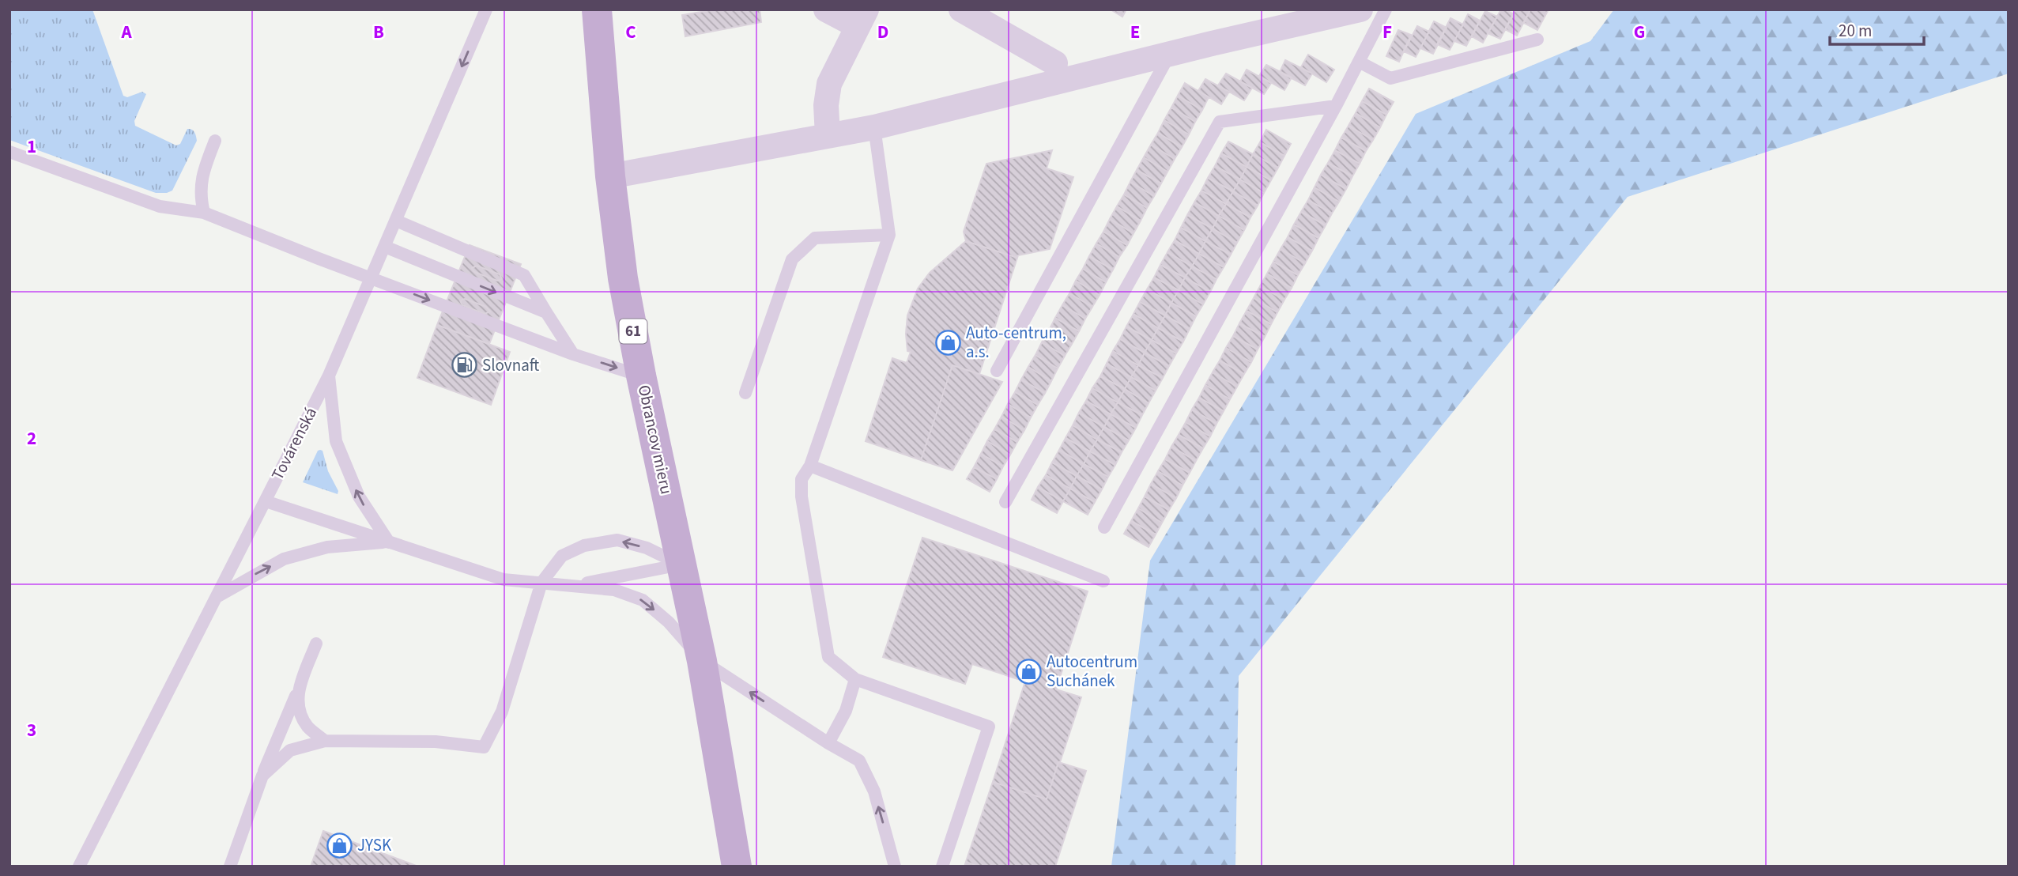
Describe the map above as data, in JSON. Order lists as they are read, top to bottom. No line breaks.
{"streets":{"main road":["61","Obrancov mieru"],"lane":["Továrenská"]},"places":{"shop":["Auto-centrum, a.s.","Autocentrum Suchánek","JYSK"],"fuel station":["Slovnaft"]},"scale_bar":"20 m","grid":{"columns":["A","B","C","D","E","F","G"],"rows":["1","2","3"]}}
